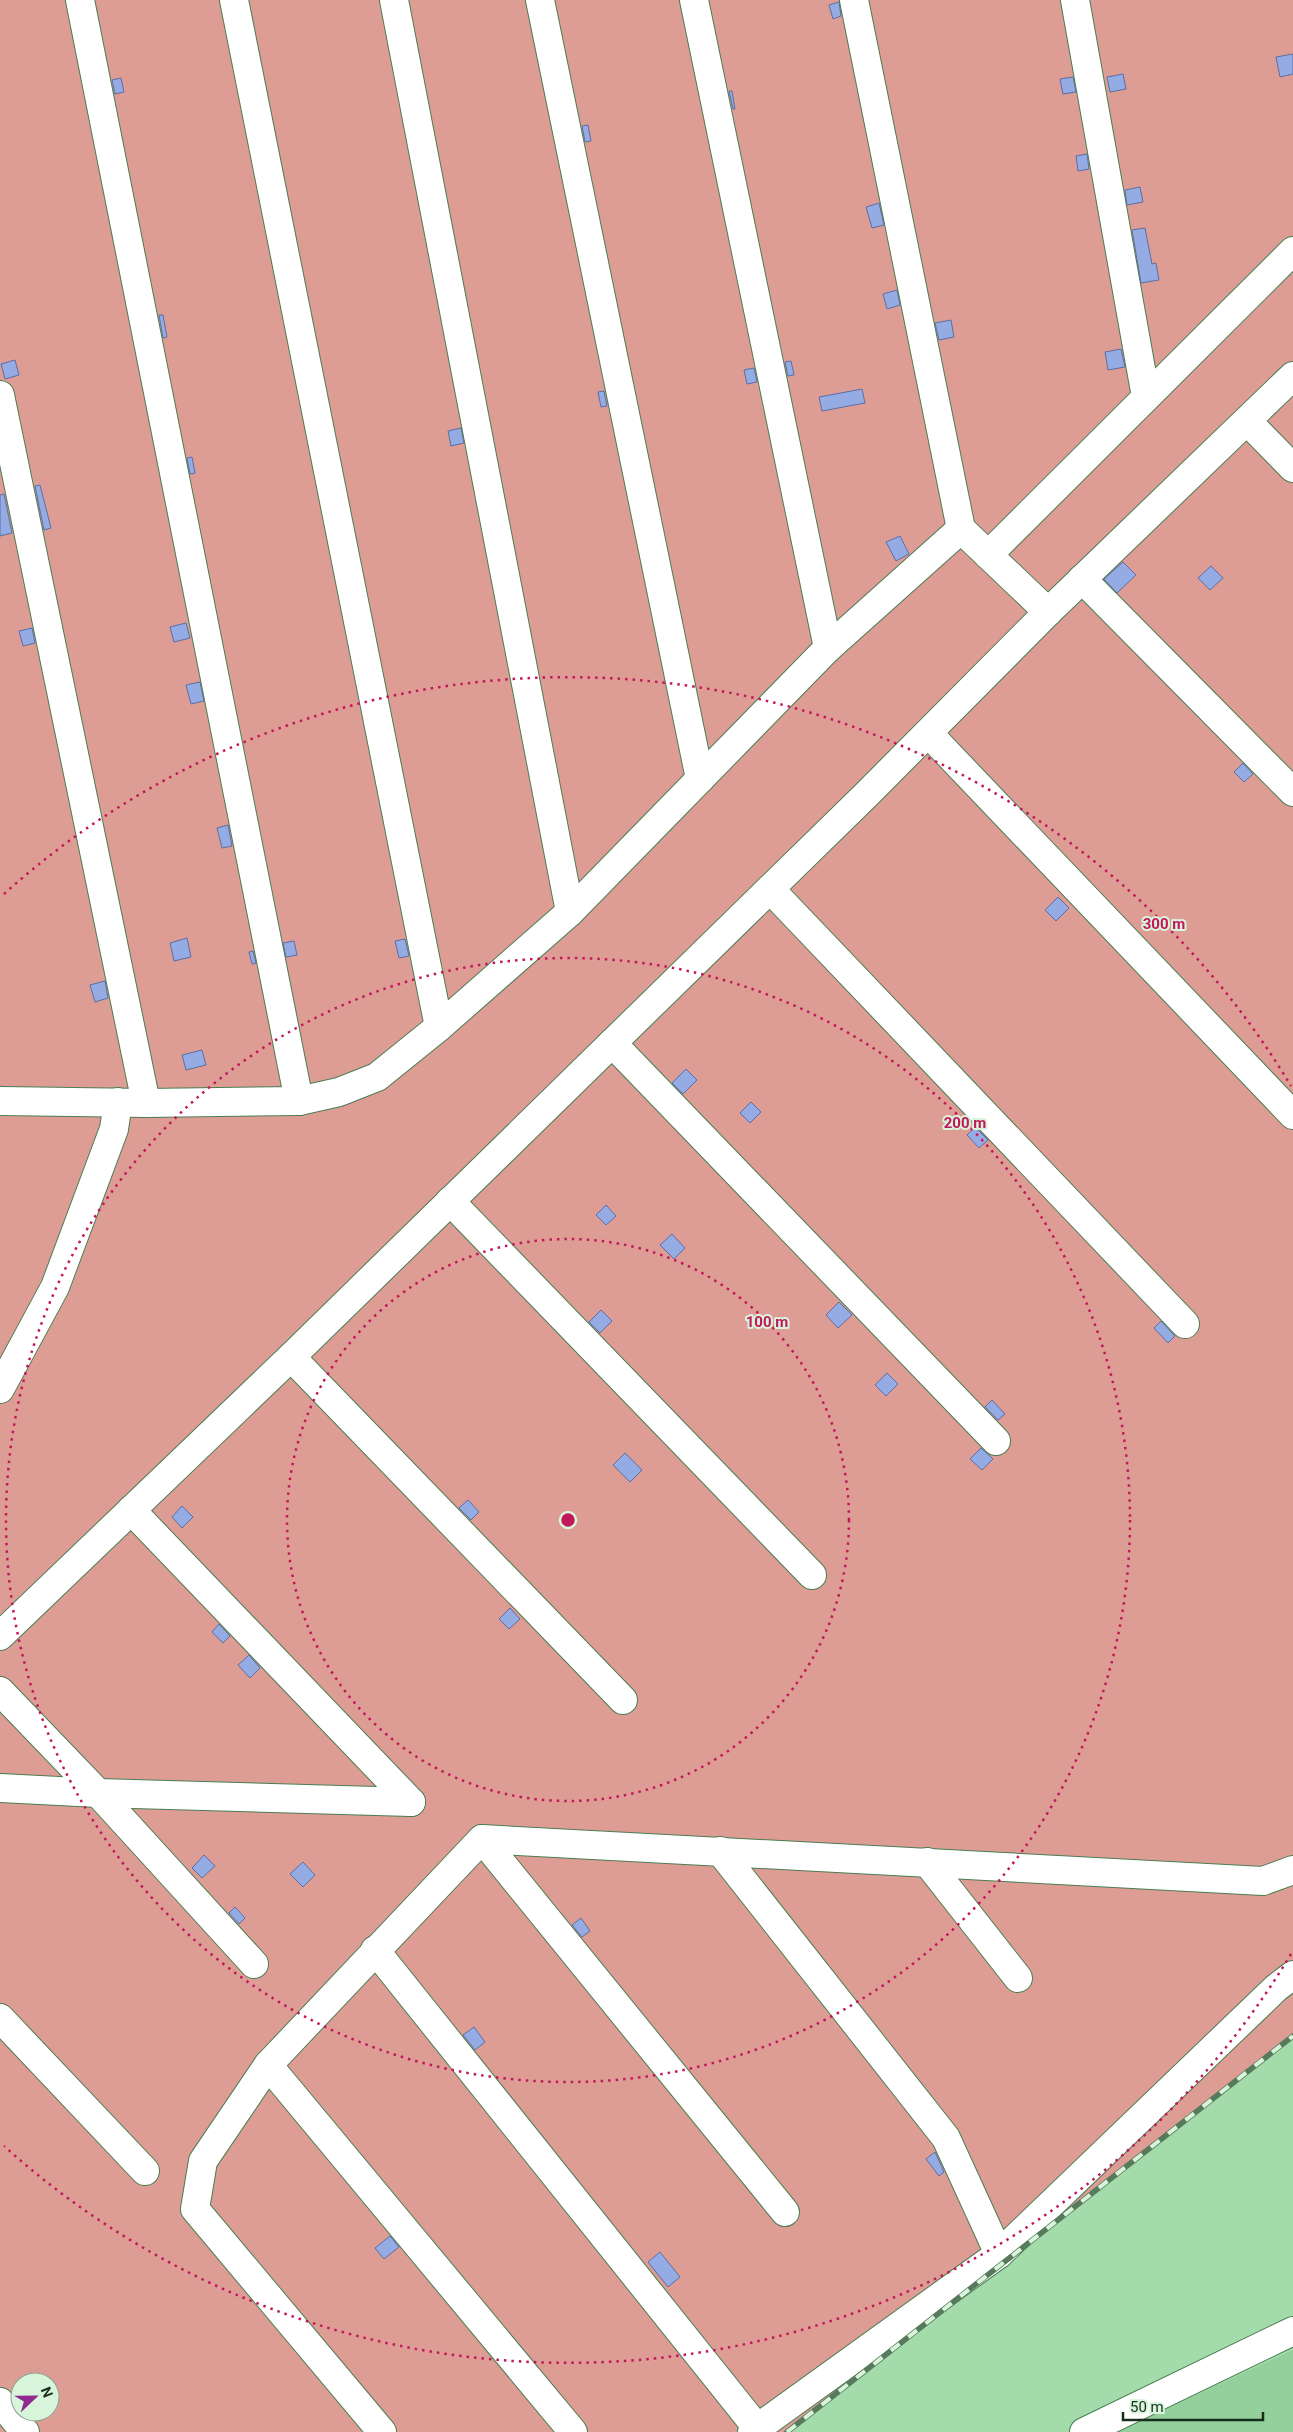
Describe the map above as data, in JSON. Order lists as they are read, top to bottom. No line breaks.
{"scale_bar":"50 m","north":"right","rings":["300 m","200 m","100 m"]}
